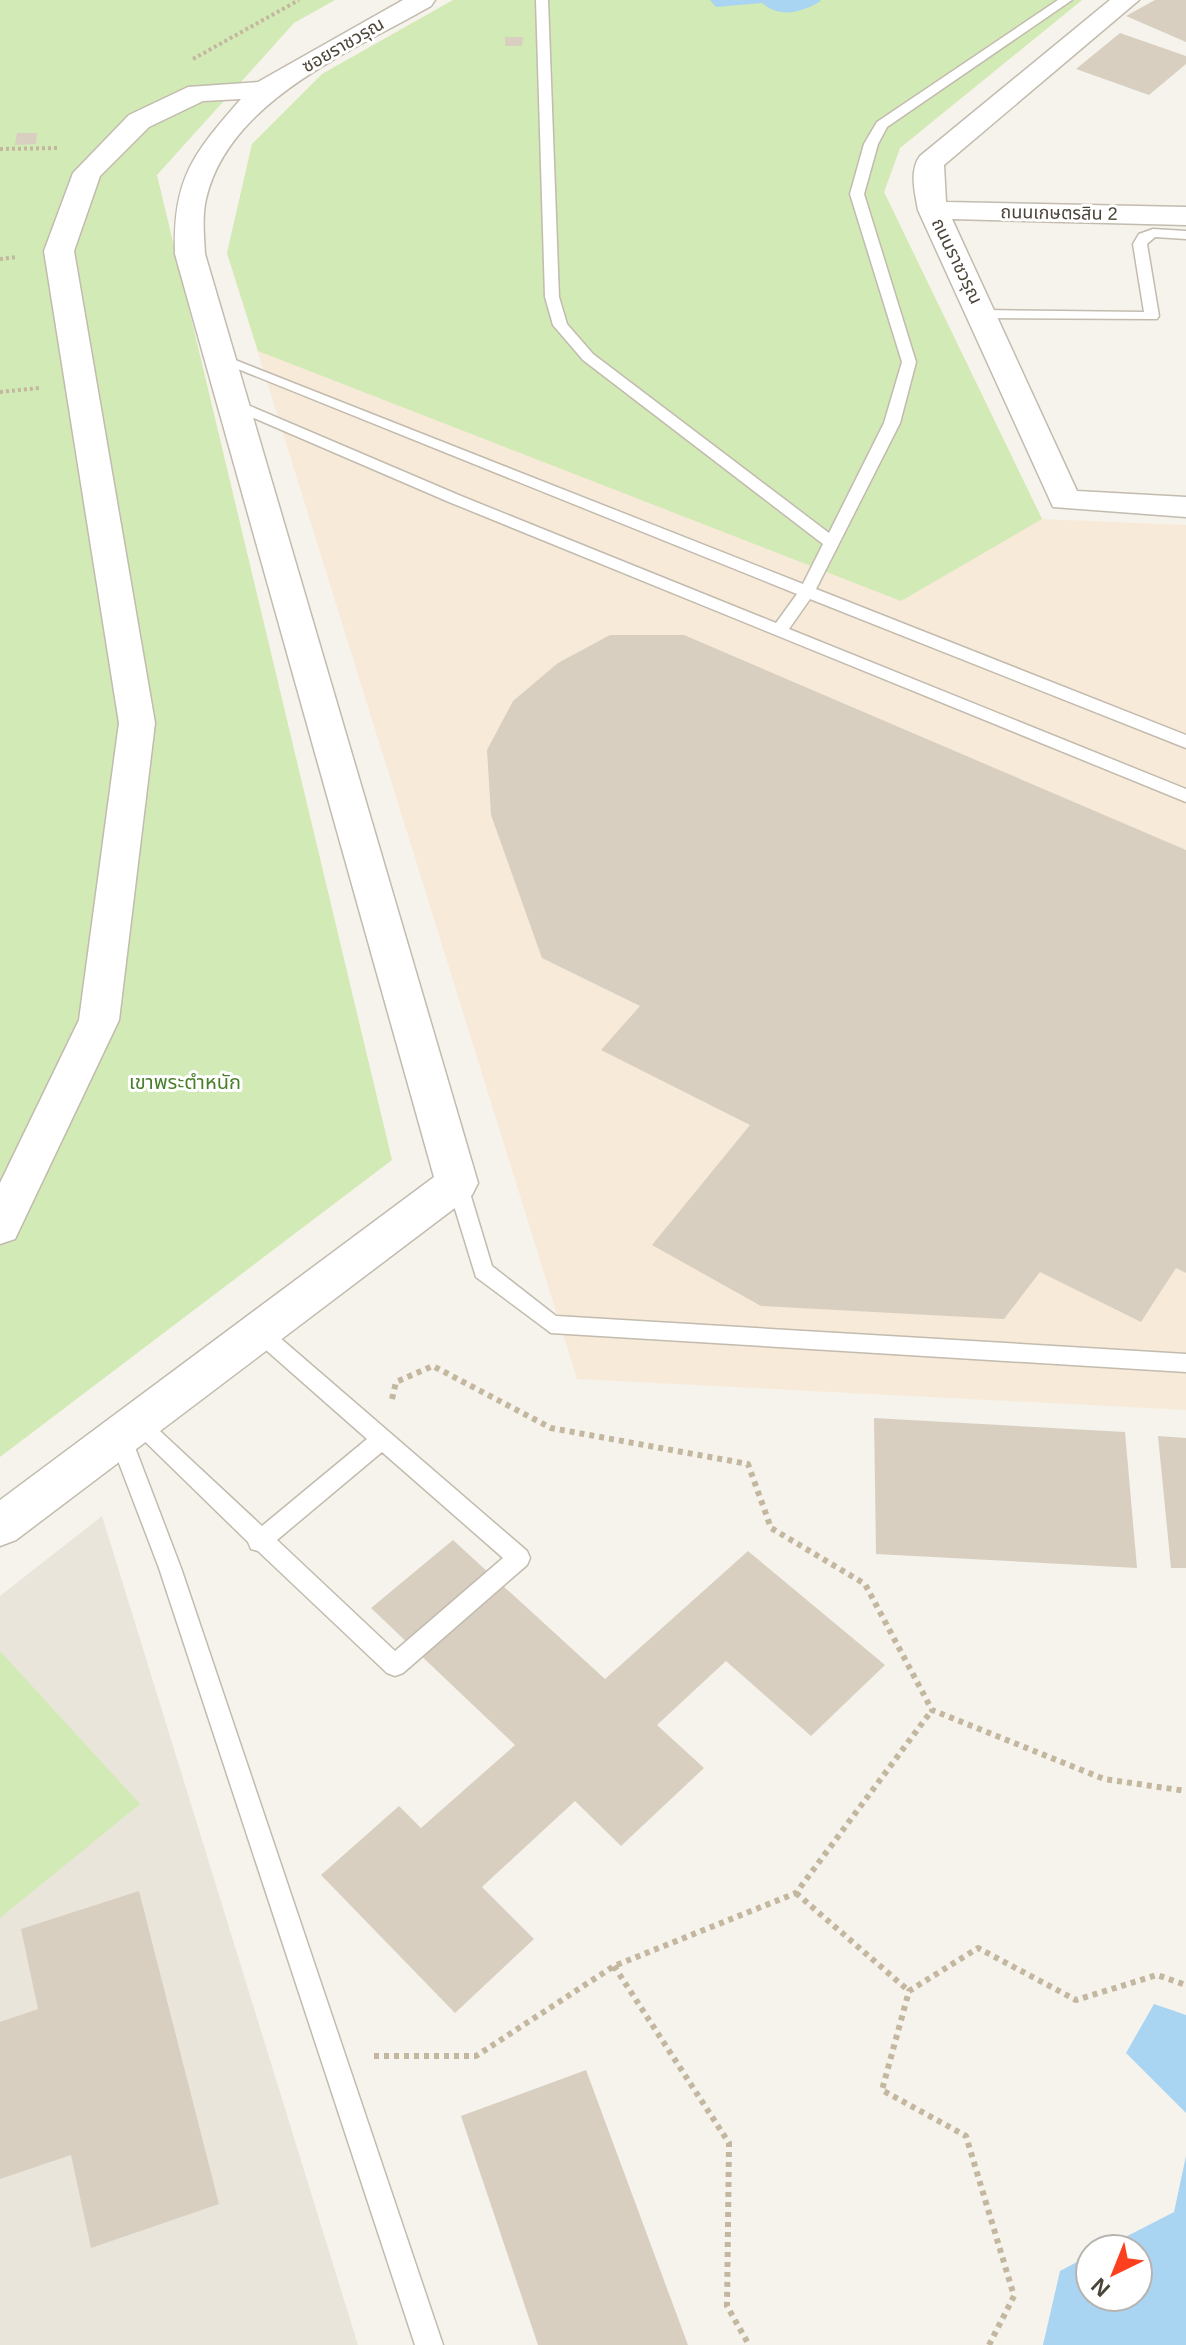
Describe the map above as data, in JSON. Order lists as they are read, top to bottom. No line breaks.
{"streets":{"street":["ซอยราชวรุณ","ถนนเกษตรสิน 2","ถนนราชวรุณ"]},"crossings":[["ถนนเกษตรสิน 2","ถนนราชวรุณ"]],"parks":["เขาพระตำหนัก"],"north":"bottom left"}
